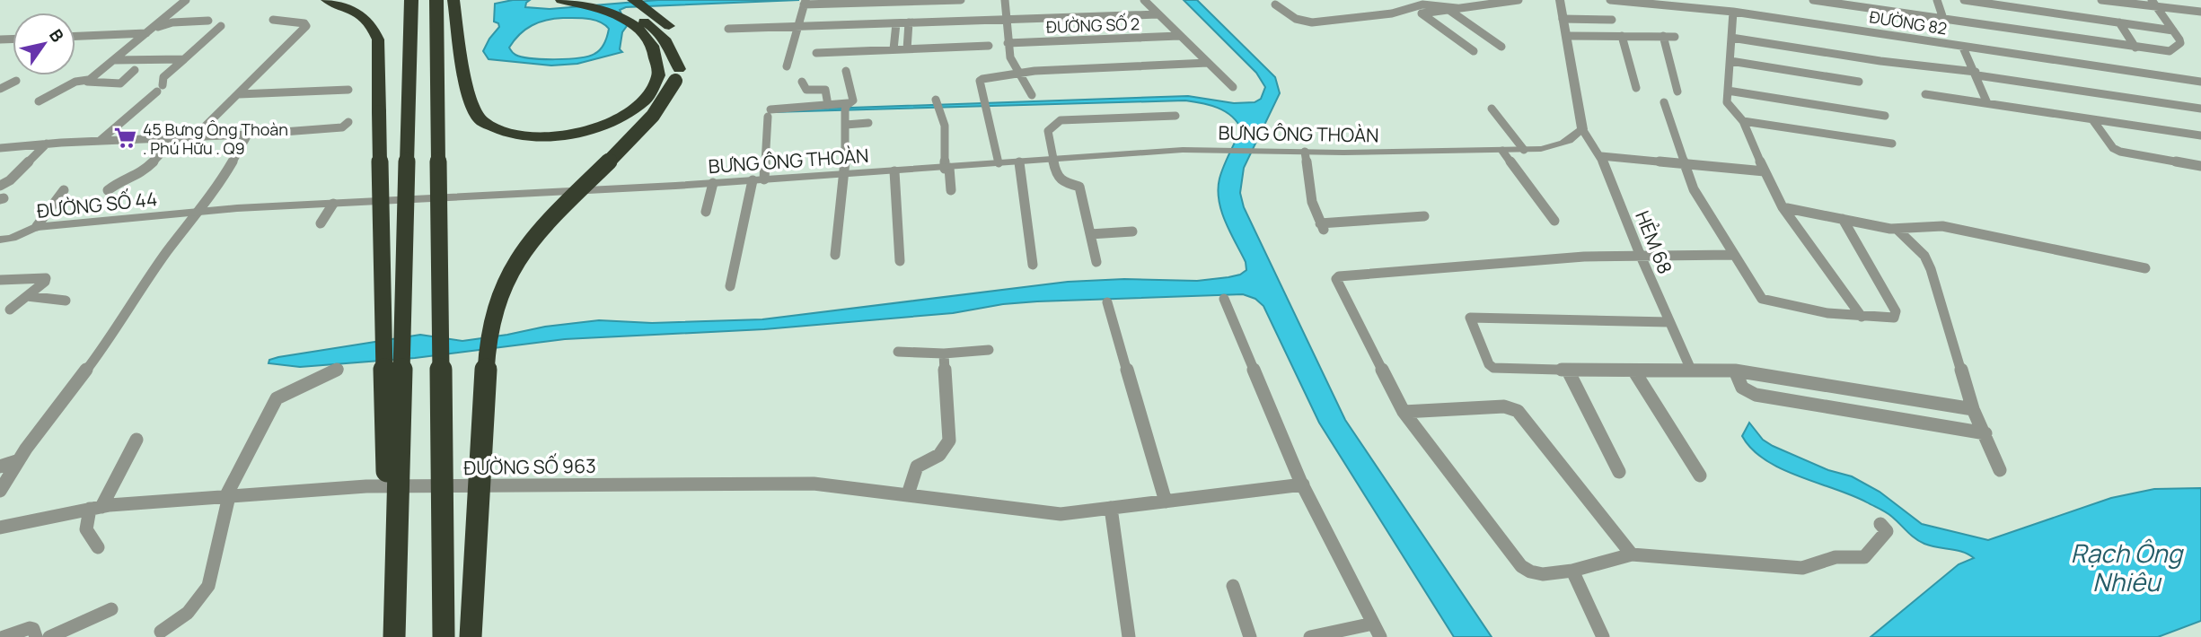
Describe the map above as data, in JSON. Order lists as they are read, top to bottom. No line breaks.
{"streets":{"street":["ĐƯỜNG 82","ĐƯỜNG SỐ 2","BƯNG ÔNG THOÀN","ĐƯỜNG SỐ 44","HẺM 68","ĐƯỜNG SỐ 963"]},"crossings":[["BƯNG ÔNG THOÀN","ĐƯỜNG SỐ 44"],["BƯNG ÔNG THOÀN","HẺM 68"]],"water":["Rạch Ông Nhiêu"],"places":{"supermarket":["45 Bưng Ông Thoàn . Phú Hữu . Q9"]},"north":"top right"}
